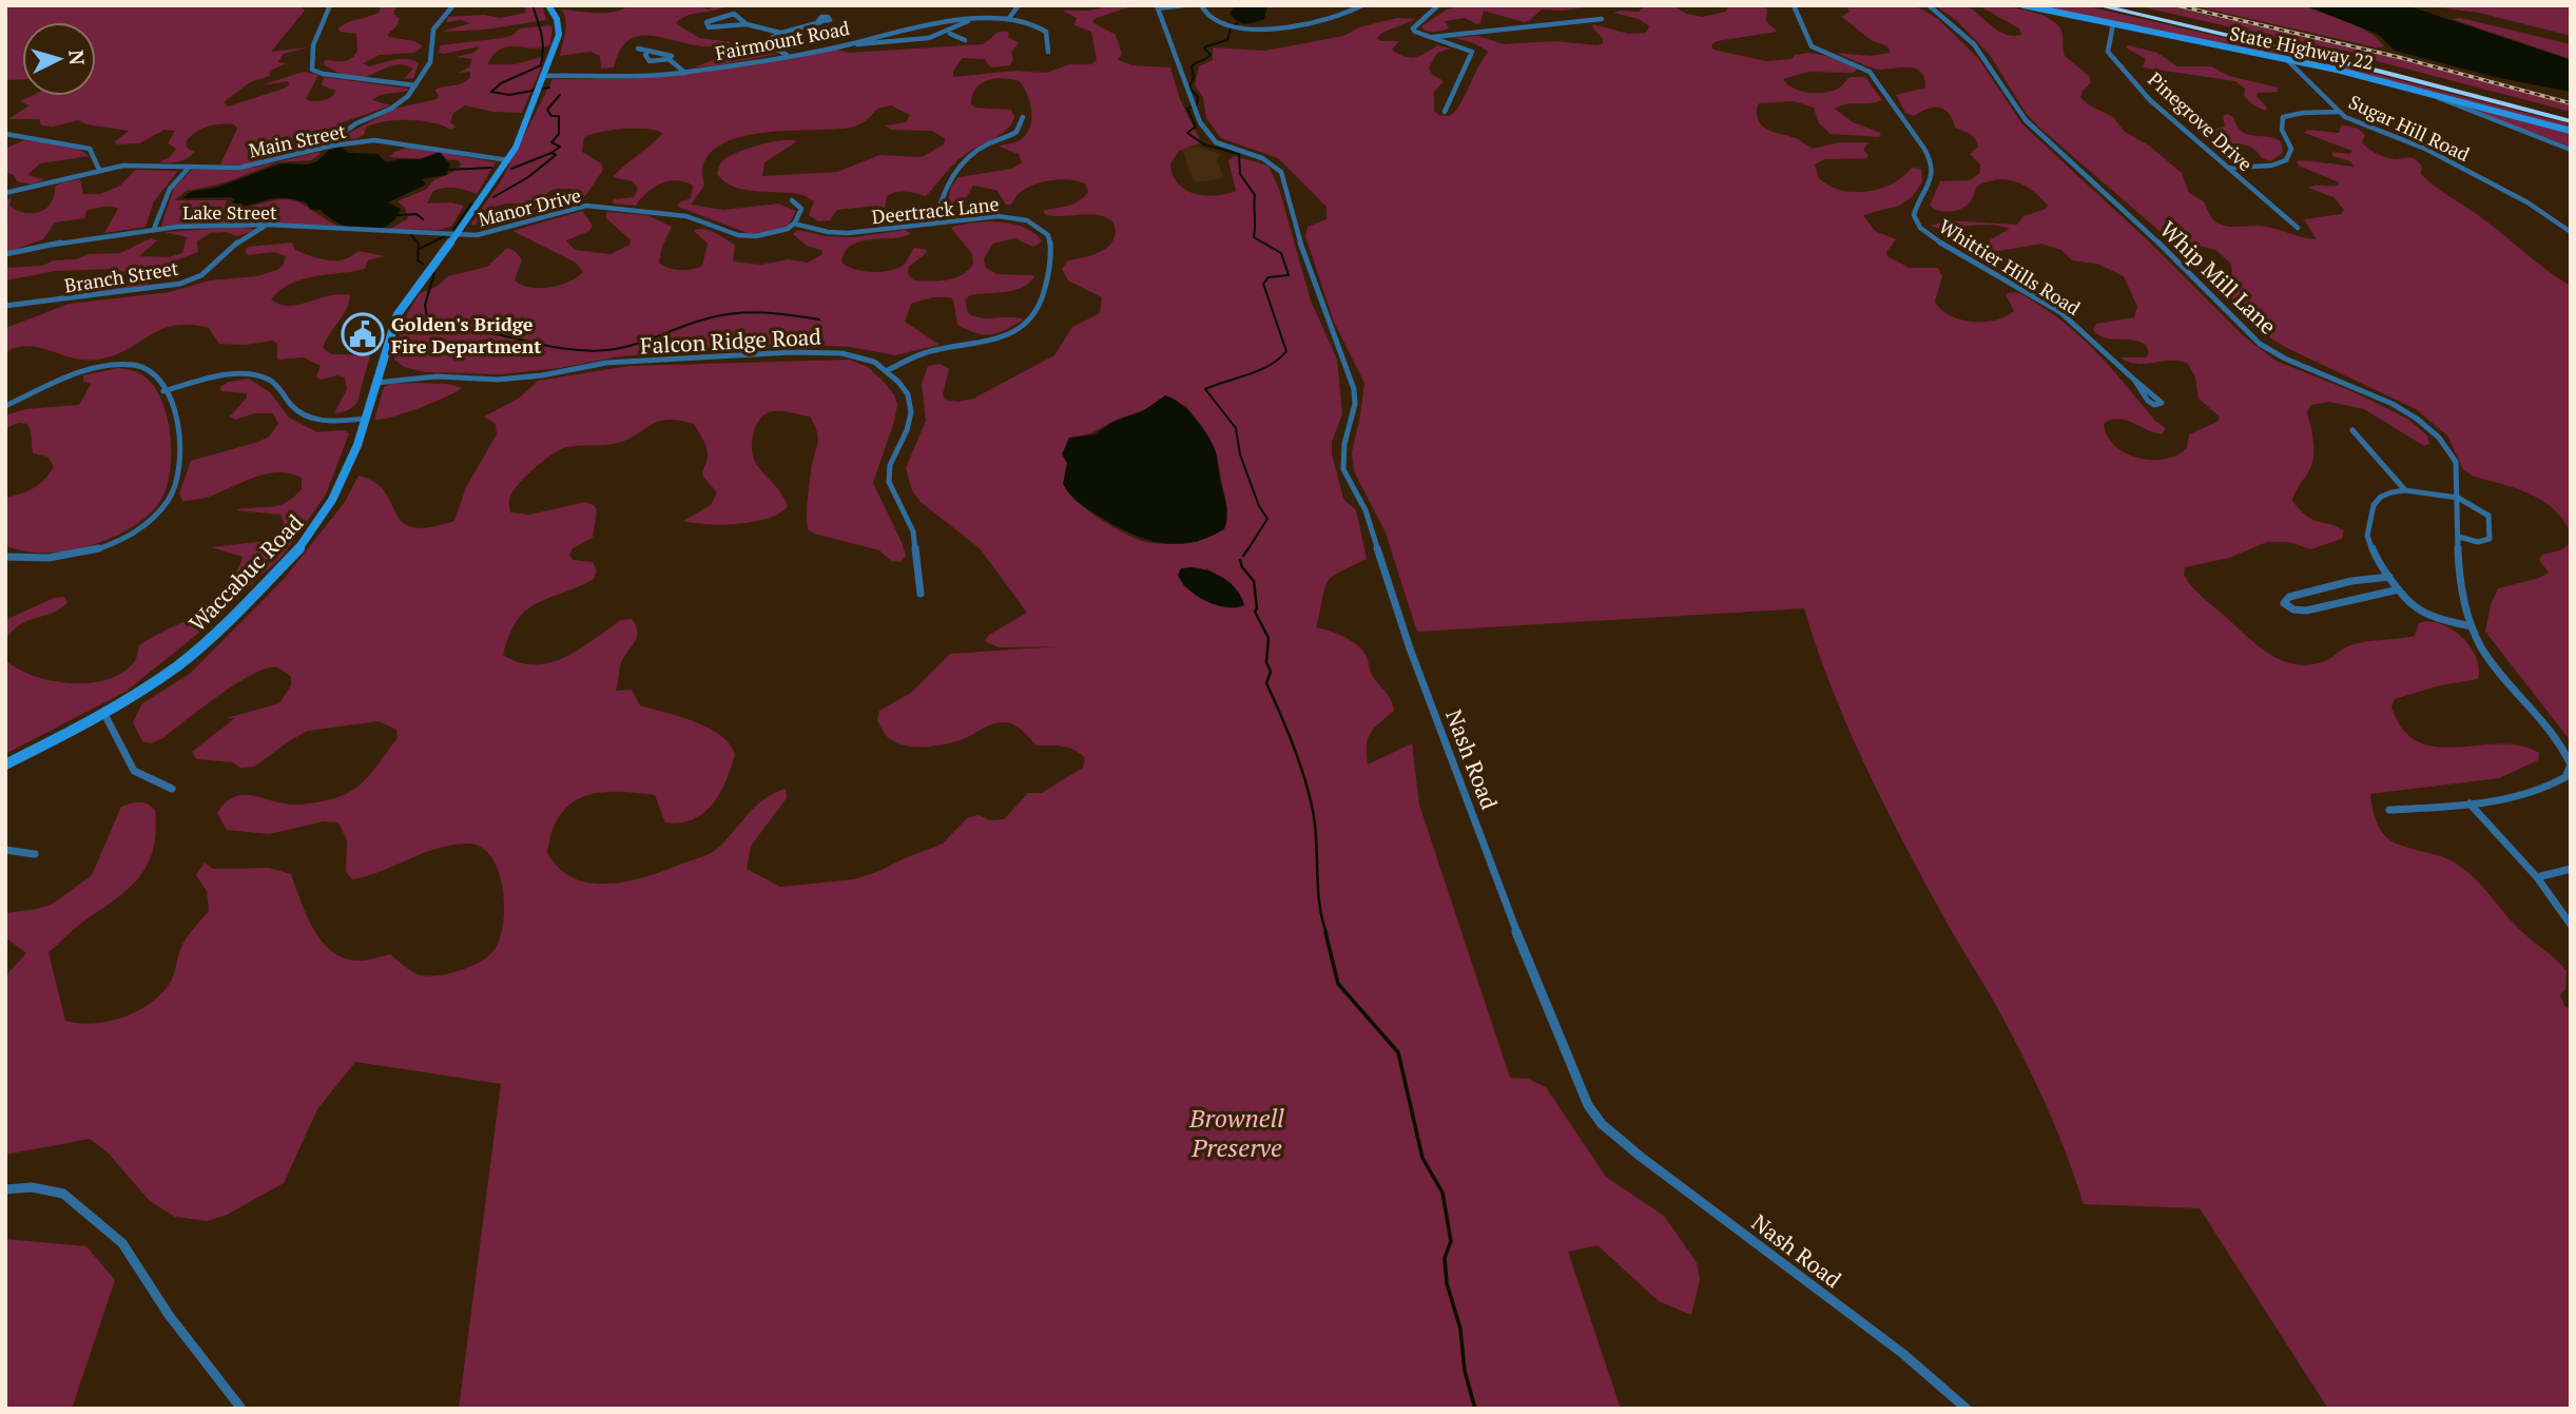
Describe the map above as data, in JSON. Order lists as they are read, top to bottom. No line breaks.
{"streets":{"main road":["State Highway 22","Waccabuc Road"],"street":["Fairmount Road","Pinegrove Drive","Sugar Hill Road","Main Street","Manor Drive","Deertrack Lane","Lake Street","Whittier Hills Road","Branch Street","Whip Mill Lane","Falcon Ridge Road","Nash Road"]},"crossings":[["Fairmount Road","Waccabuc Road"],["State Highway 22","Pinegrove Drive"],["State Highway 22","Sugar Hill Road"],["Main Street","Waccabuc Road"],["Manor Drive","Deertrack Lane"],["Manor Drive","Lake Street"],["Manor Drive","Waccabuc Road"],["Deertrack Lane","Falcon Ridge Road"],["Lake Street","Branch Street"],["Lake Street","Waccabuc Road"],["Falcon Ridge Road","Waccabuc Road"]],"parks":["Brownell Preserve"],"places":{"public building":["Golden's Bridge Fire Department"]},"north":"right"}
